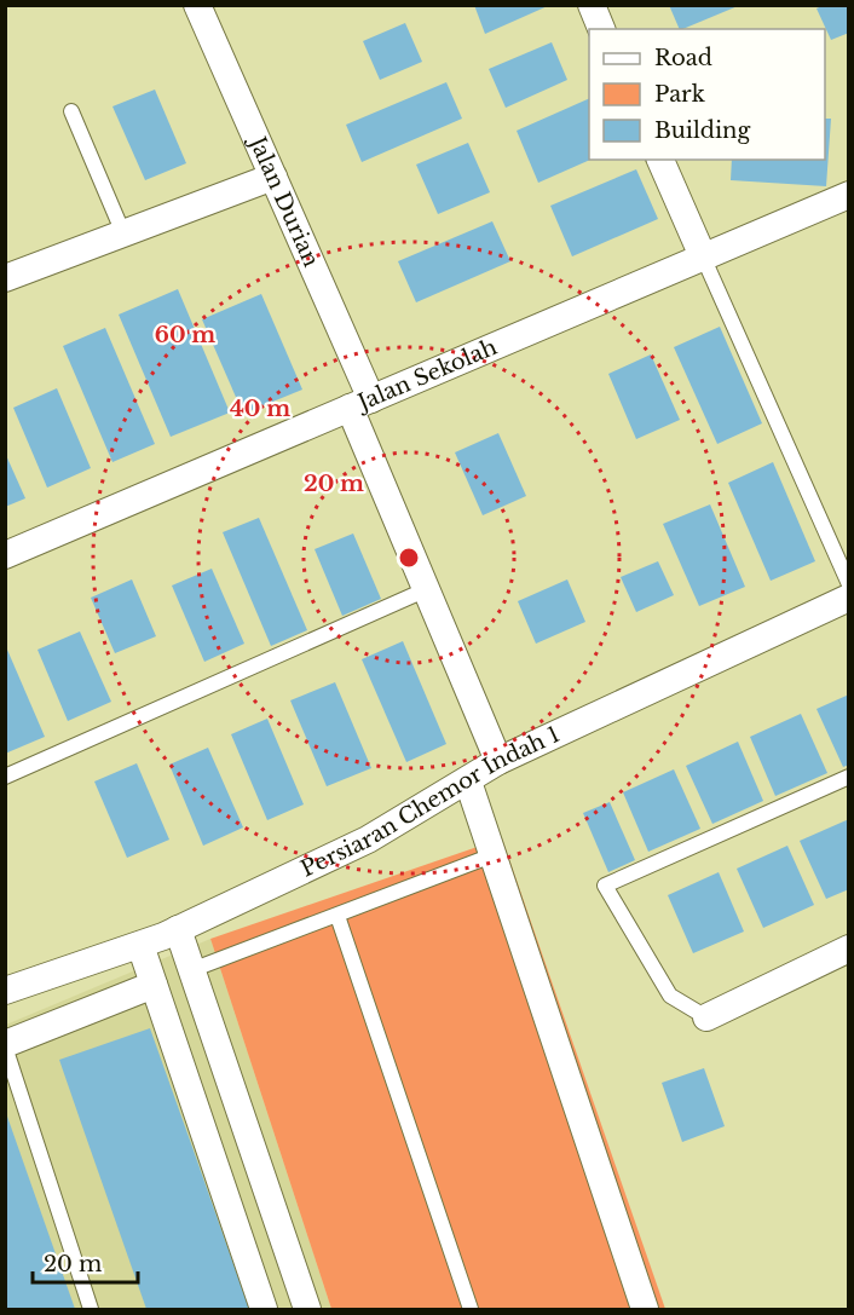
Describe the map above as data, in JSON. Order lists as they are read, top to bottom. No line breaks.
{"streets":{"street":["Jalan Durian","Jalan Sekolah","Persiaran Chemor Indah 1"]},"crossings":[["Jalan Durian","Jalan Sekolah"],["Jalan Durian","Persiaran Chemor Indah 1"]],"legend":["Road","Park","Building"],"scale_bar":"20 m","rings":["60 m","40 m","20 m"]}
